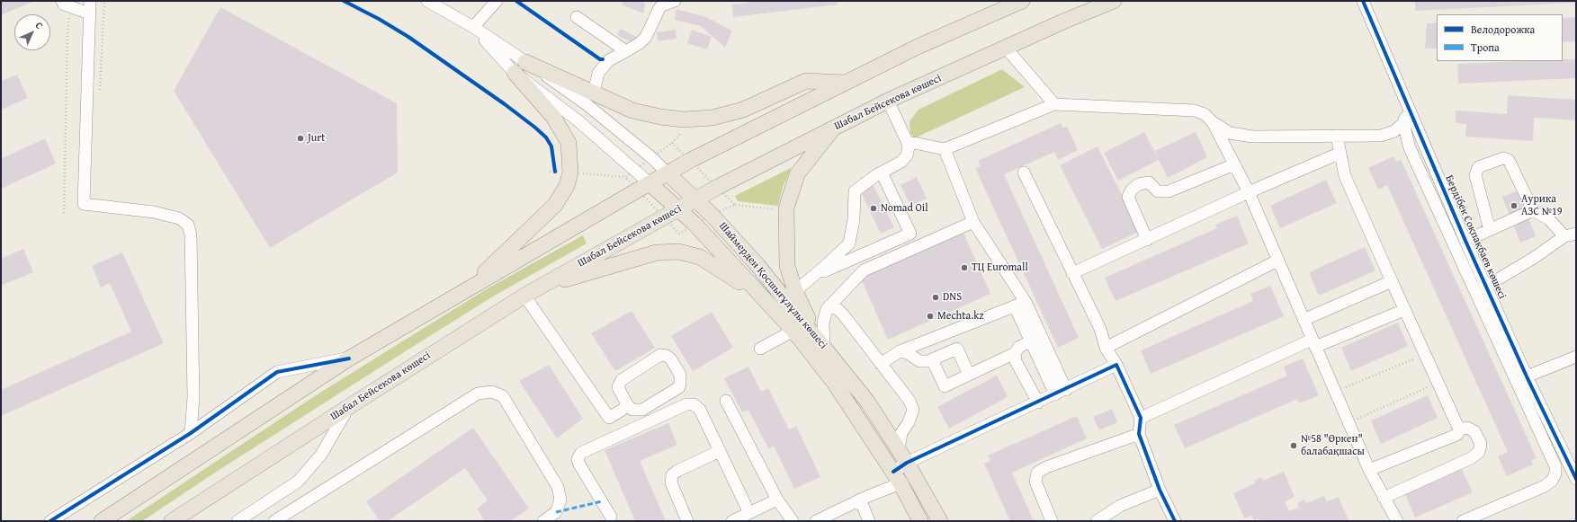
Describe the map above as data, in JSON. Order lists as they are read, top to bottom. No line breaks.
{"streets":{"main road":["Шабал Бейсекова көшесі","Шаймерден Қосшығұлұлы көшесі"],"street":["Бердібек Соқпақбаев көшесі"]},"crossings":[["Шабал Бейсекова көшесі","Шаймерден Қосшығұлұлы көшесі"]],"places":["Jurt","Аурика АЗС №19","Nomad Oil","ТЦ Euromall","DNS","Mechta.kz","№58 \"Өркен\" балабақшасы"],"legend":["Велодорожка","Тропа"],"north":"top right"}
